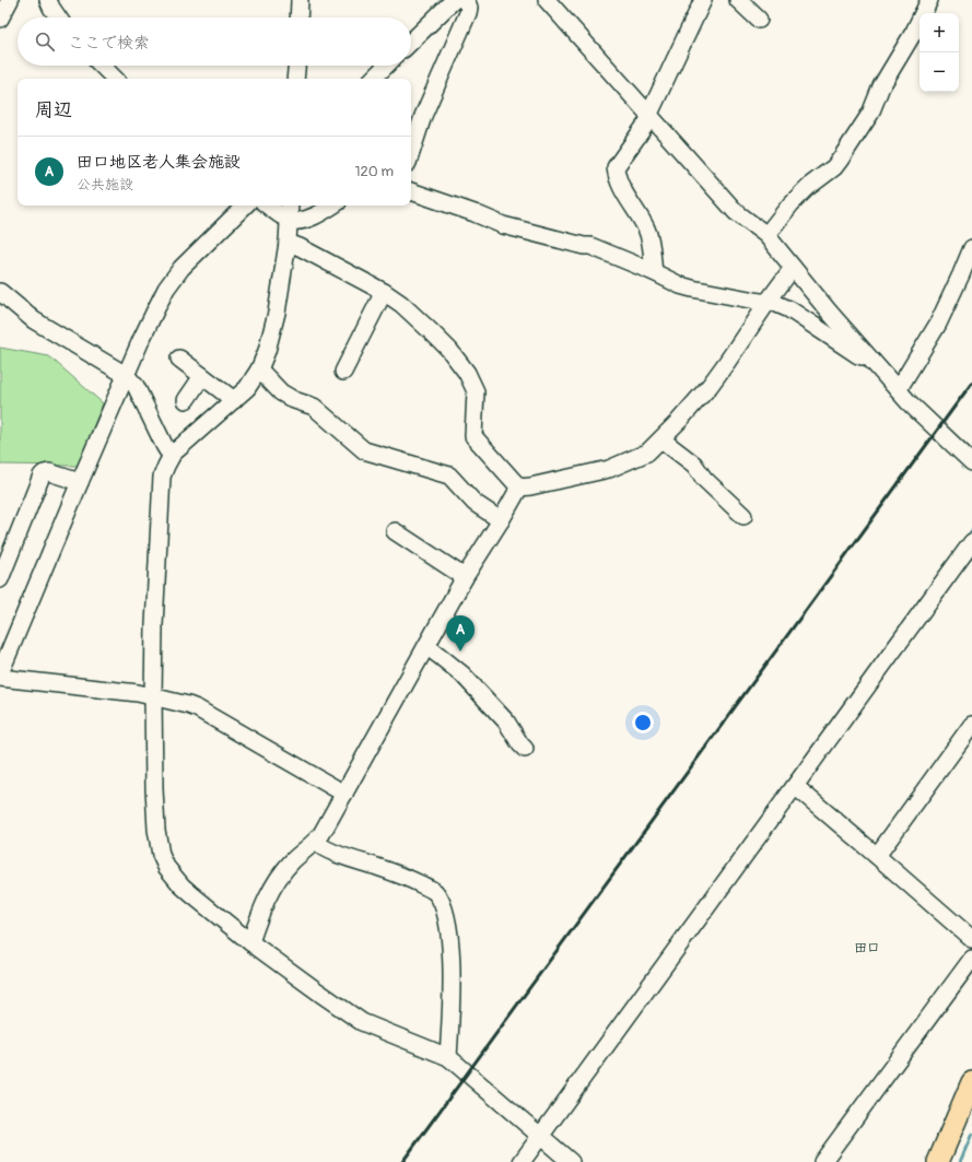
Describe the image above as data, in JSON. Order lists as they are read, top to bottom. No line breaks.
{"districts":["田口"],"page":{"map_buttons":["+","−"],"search":"ここで検索","heading":"周辺","list":[{"mark":"A","name":"田口地区老人集会施設","note":"公共施設","value":"120 m"}],"pins":"A"}}
